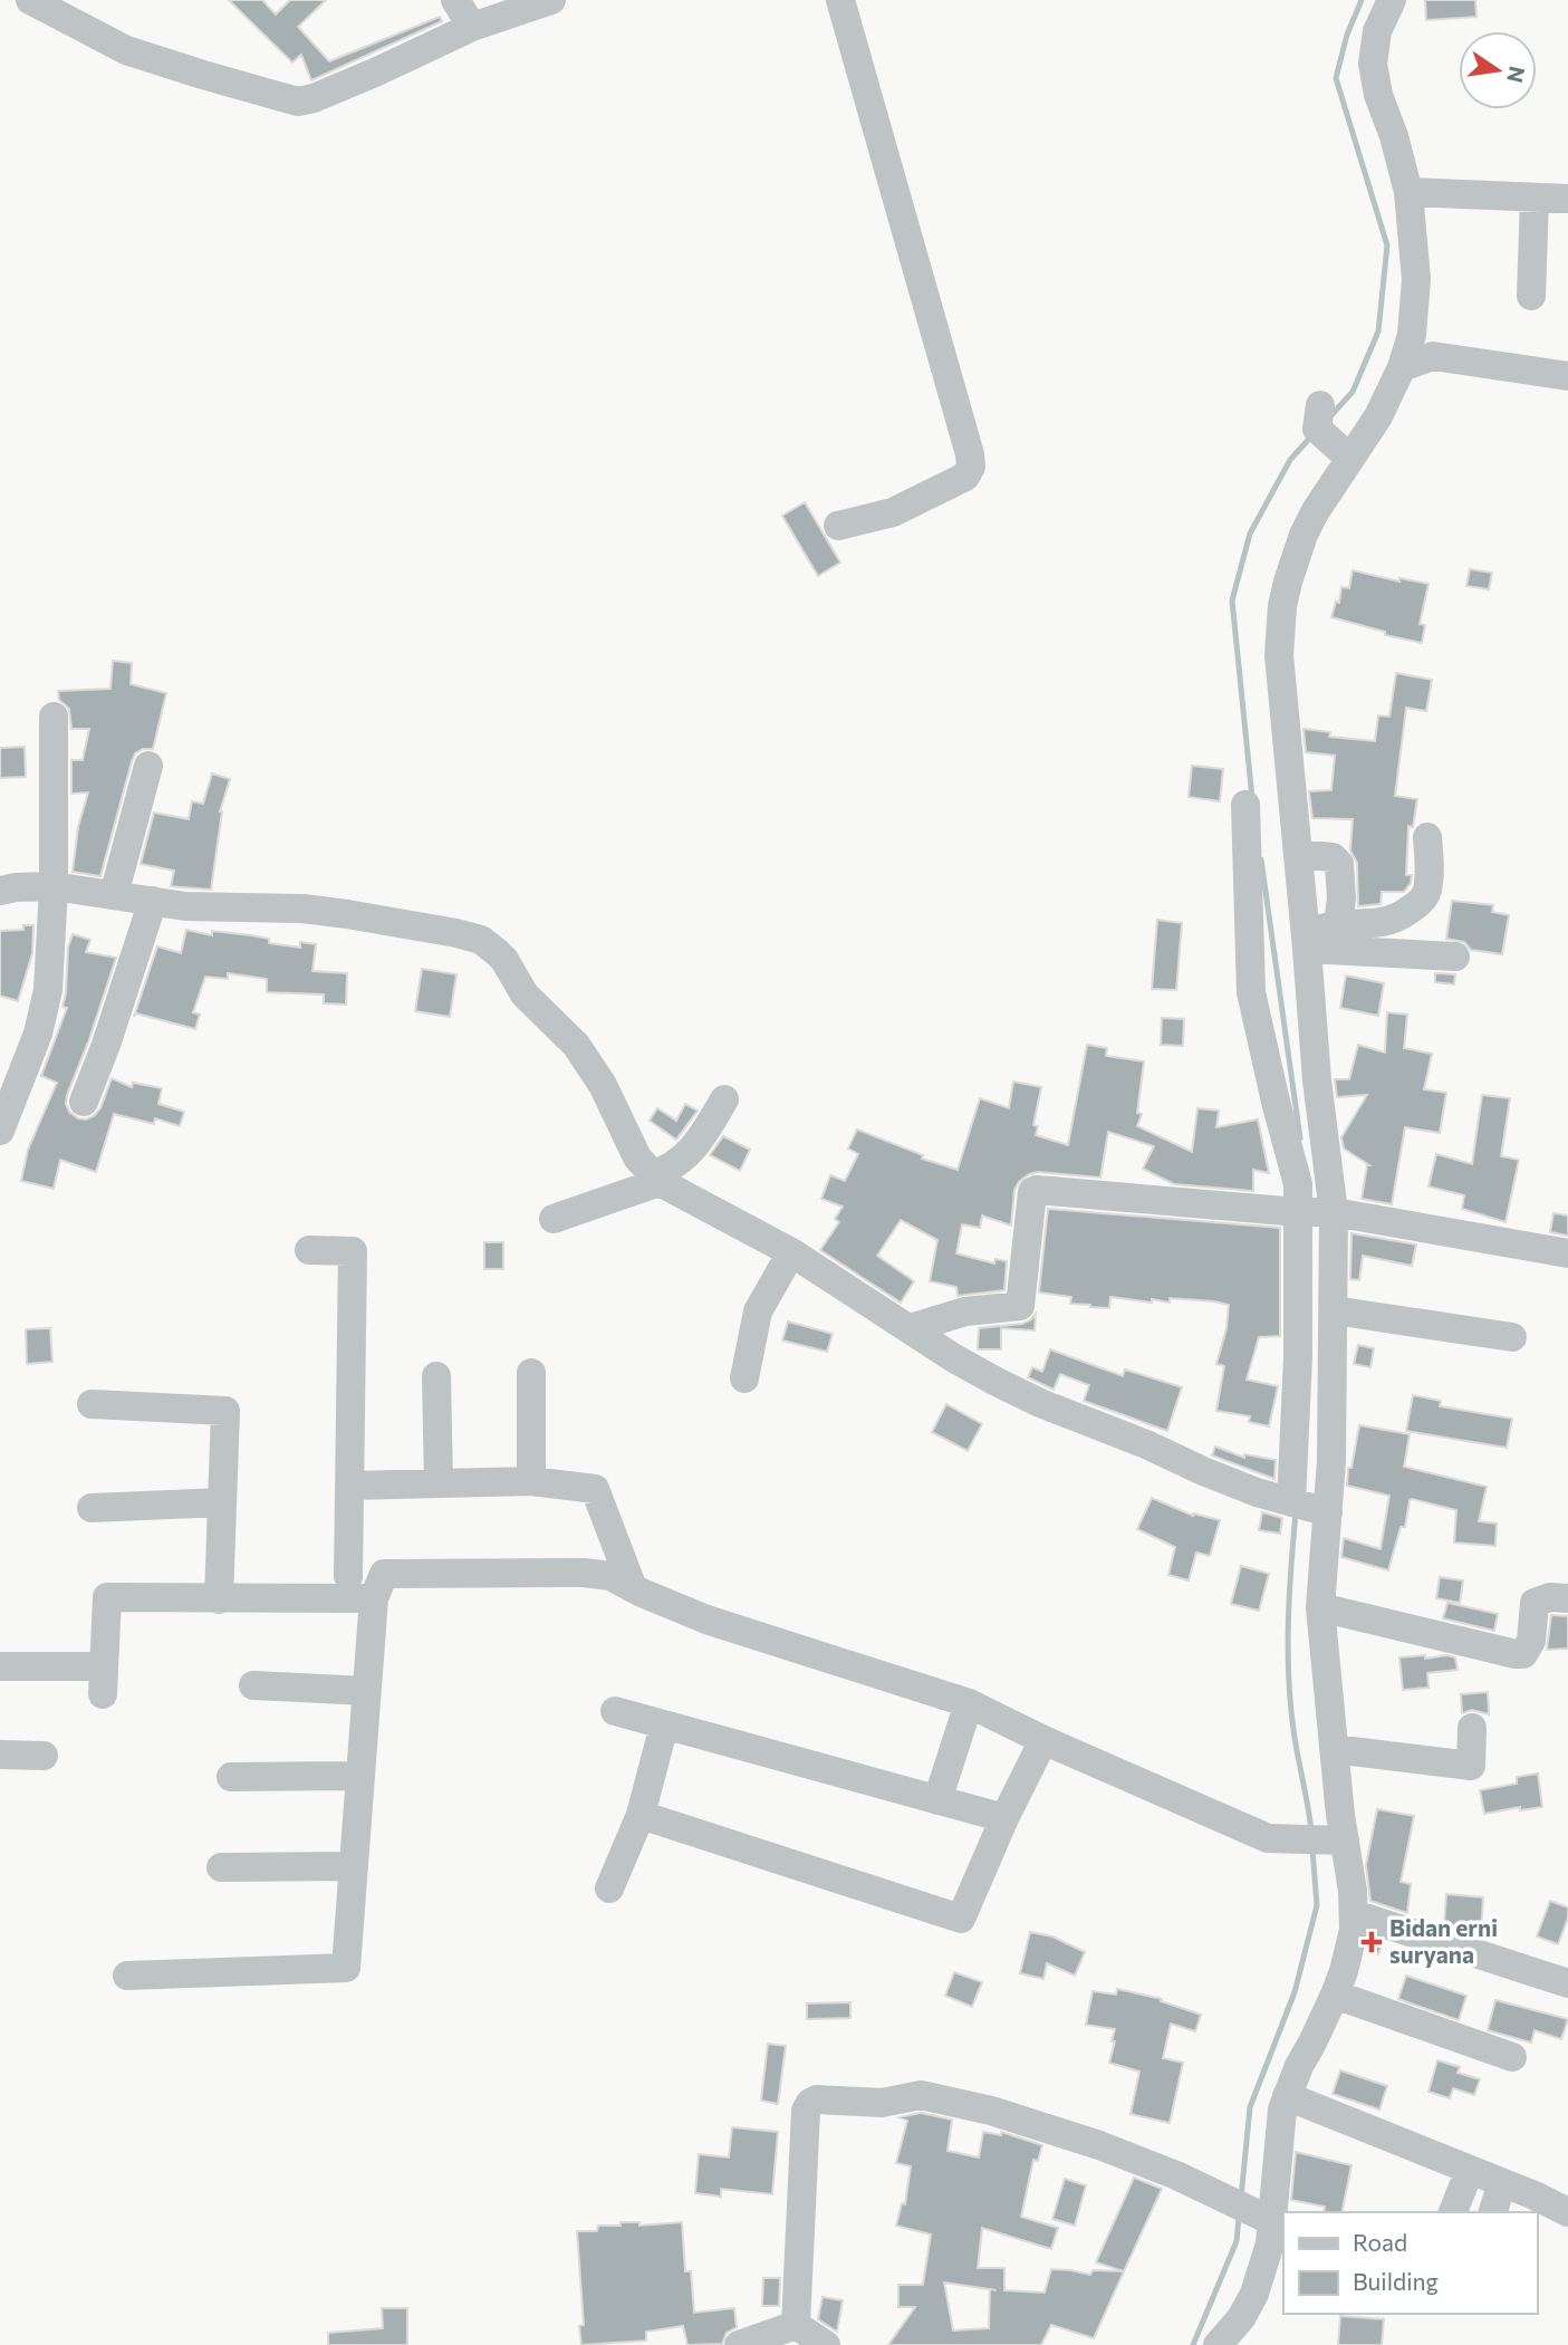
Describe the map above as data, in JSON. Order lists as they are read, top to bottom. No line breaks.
{"places":{"health":["Bidan erni suryana"]},"legend":["Road","Building"],"north":"right"}
